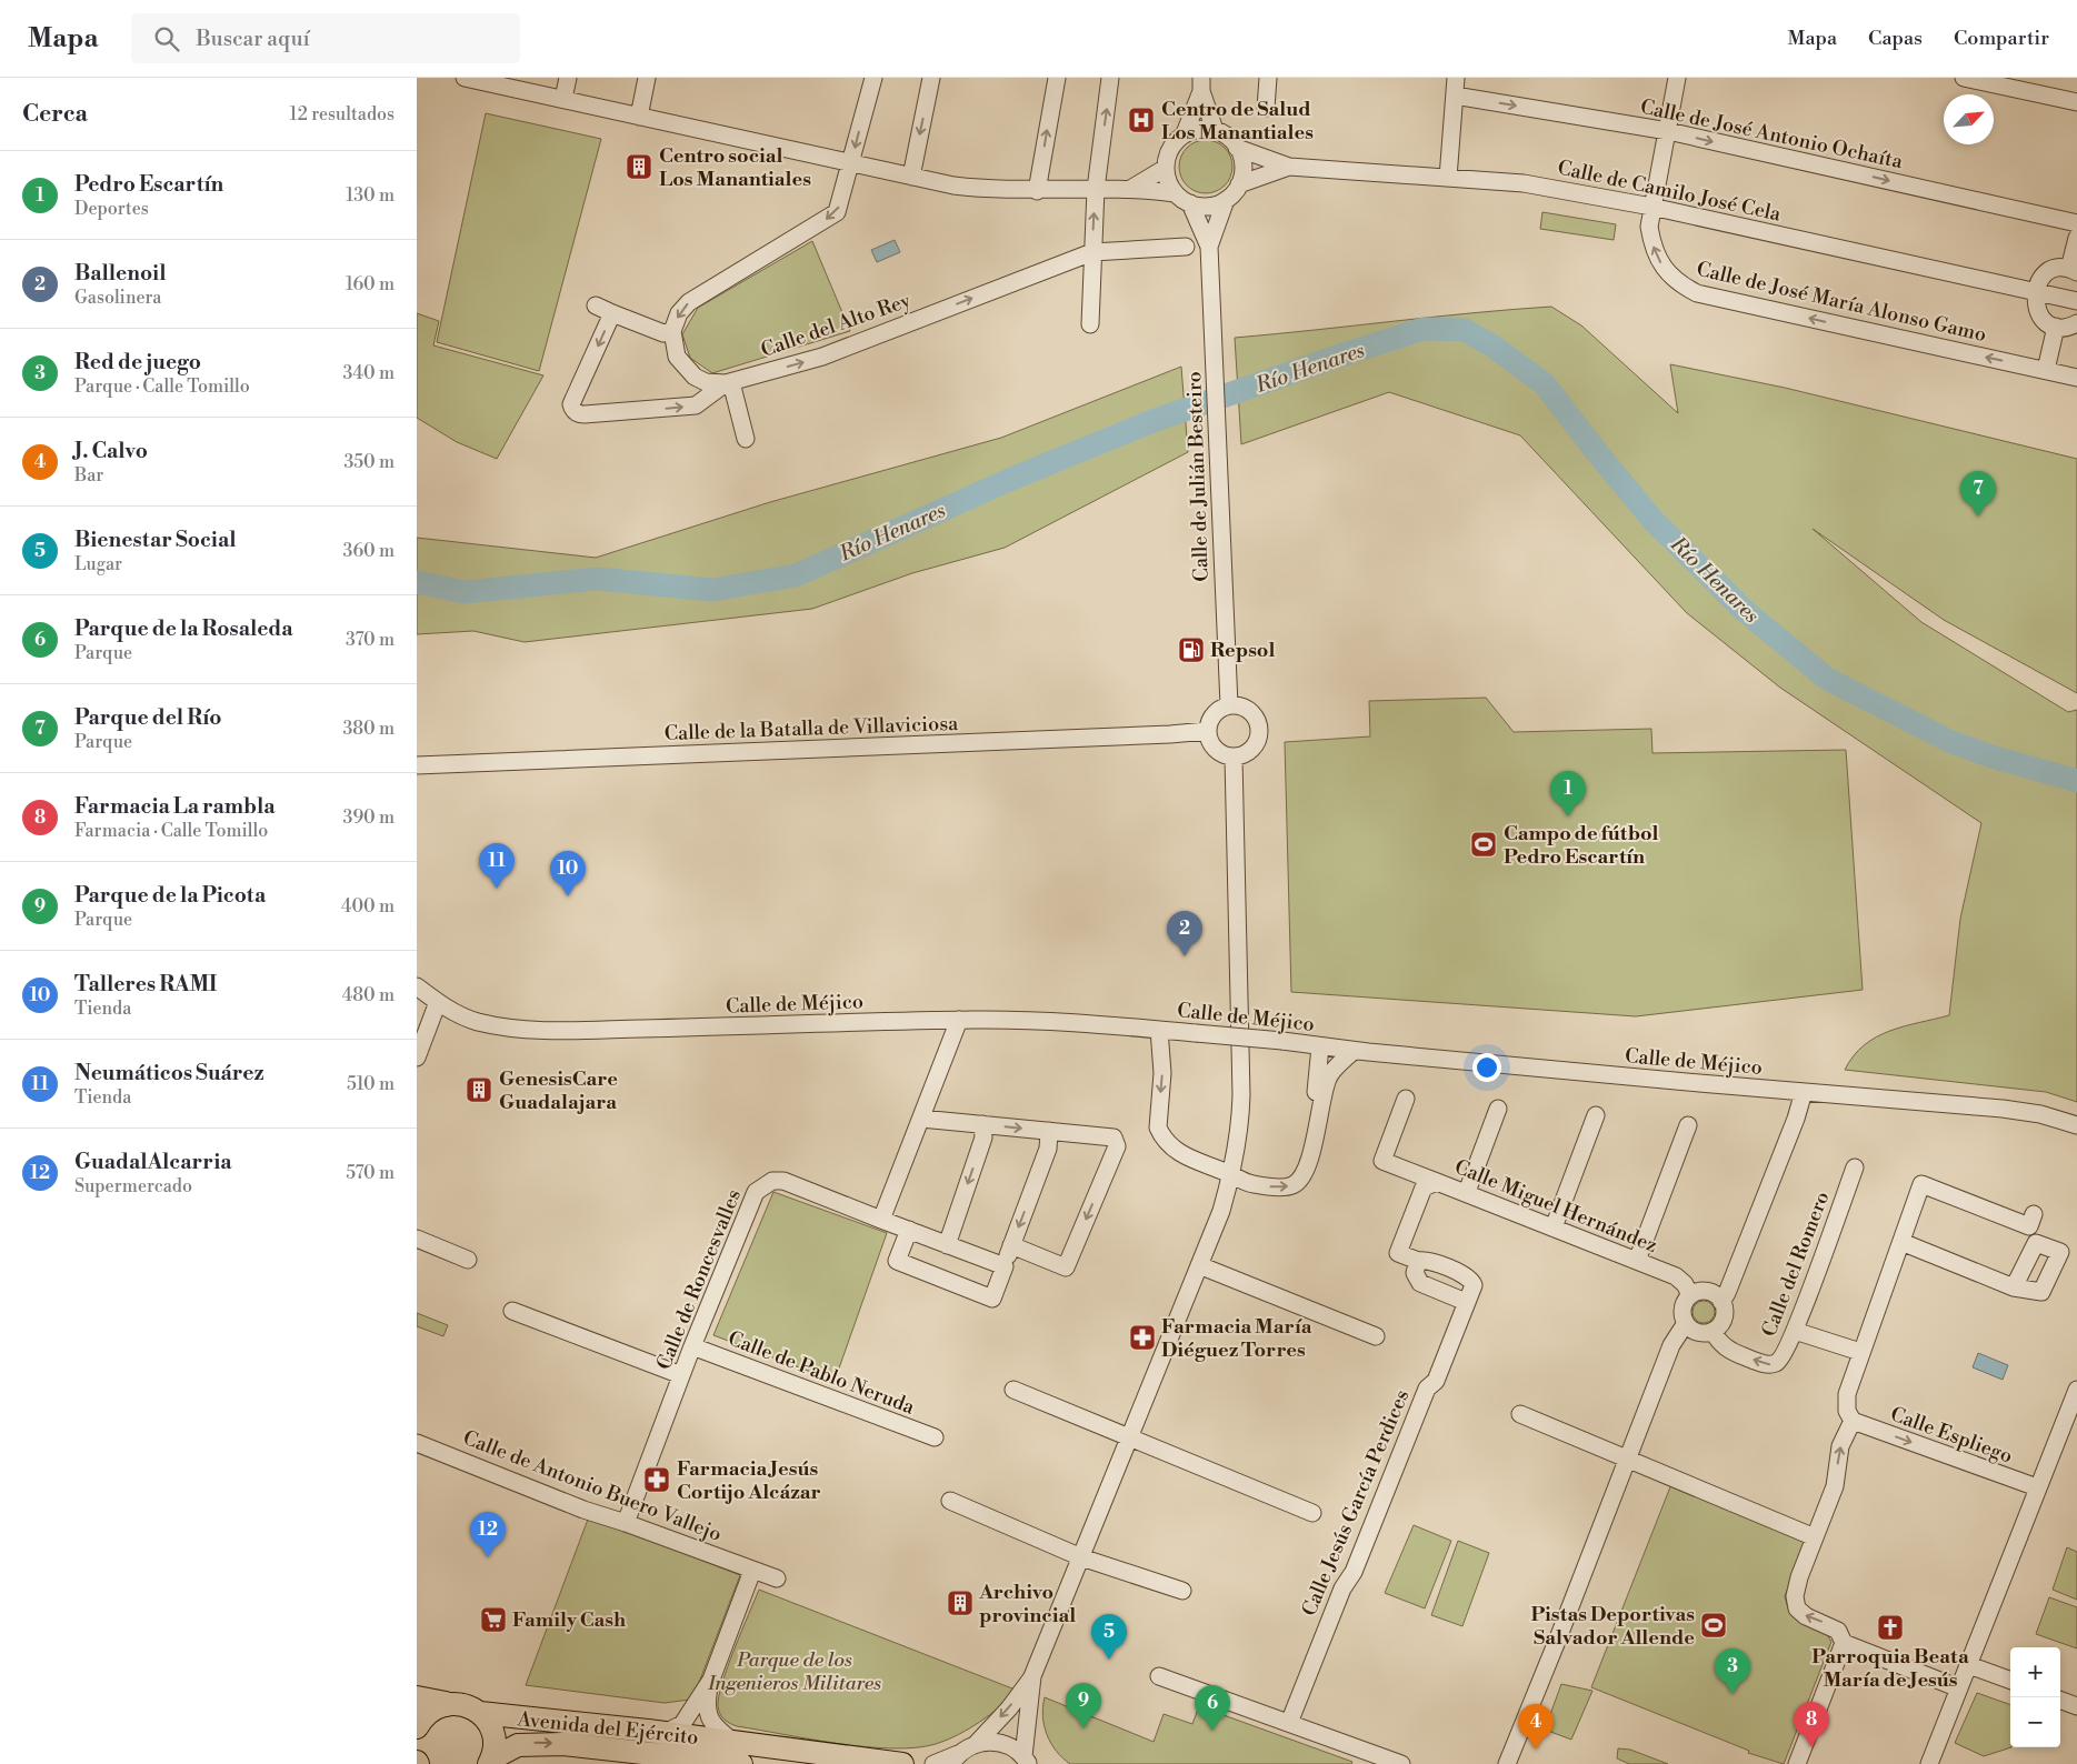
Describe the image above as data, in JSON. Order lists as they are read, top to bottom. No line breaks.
{"streets":{"main road":["Avenida del Ejército"],"street":["Calle de José Antonio Ochaíta","Calle de Camilo José Cela","Calle de José María Alonso Gamo","Calle del Alto Rey","Calle de Julián Besteiro","Calle de la Batalla de Villaviciosa","Calle de Méjico","Calle Miguel Hernández","Calle del Romero","Calle de Roncesvalles","Calle de Pablo Neruda","Calle Espliego","Calle de Antonio Buero Vallejo","Calle Jesús García Perdices"]},"crossings":[["Calle de José Antonio Ochaíta","Calle de José María Alonso Gamo"],["Calle de Camilo José Cela","Calle de José María Alonso Gamo"],["Calle de Camilo José Cela","Calle de Julián Besteiro"],["Calle de Julián Besteiro","Calle de la Batalla de Villaviciosa"],["Calle Miguel Hernández","Calle del Romero"],["Calle Miguel Hernández","Calle Jesús García Perdices"],["Calle de Roncesvalles","Calle de Pablo Neruda"],["Calle de Roncesvalles","Calle de Antonio Buero Vallejo"]],"one_way":["Calle de José Antonio Ochaíta","Calle de José María Alonso Gamo","Calle del Alto Rey","Calle Espliego"],"water":["Río Henares"],"parks":["Parque de los Ingenieros Militares"],"places":{"hospital":["Centro de Salud Los Manantiales"],"building":["Centro social Los Manantiales","GenesisCare Guadalajara","Archivo provincial"],"fuel station":["Repsol"],"sports":["Campo de fútbol Pedro Escartín","Pistas Deportivas Salvador Allende"],"pharmacy":["Farmacia María Diéguez Torres","Farmacia Jesús Cortijo Alcázar"],"supermarket":["Family Cash"],"church":["Parroquia Beata María de Jesús"]},"north":"top right","page":{"header":"Mapa","search":"Buscar aquí","nav":["Mapa","Capas","Compartir"],"heading":["Cerca","12 resultados"],"list":[{"mark":"1","name":"Pedro Escartín","note":"Deportes","value":"130 m"},{"mark":"2","name":"Ballenoil","note":"Gasolinera","value":"160 m"},{"mark":"3","name":"Red de juego","note":"Parque · Calle Tomillo","value":"340 m"},{"mark":"4","name":"J. Calvo","note":"Bar","value":"350 m"},{"mark":"5","name":"Bienestar Social","note":"Lugar","value":"360 m"},{"mark":"6","name":"Parque de la Rosaleda","note":"Parque","value":"370 m"},{"mark":"7","name":"Parque del Río","note":"Parque","value":"380 m"},{"mark":"8","name":"Farmacia La rambla","note":"Farmacia · Calle Tomillo","value":"390 m"},{"mark":"9","name":"Parque de la Picota","note":"Parque","value":"400 m"},{"mark":"10","name":"Talleres RAMI","note":"Tienda","value":"480 m"},{"mark":"11","name":"Neumáticos Suárez","note":"Tienda","value":"510 m"},{"mark":"12","name":"GuadalAlcarria","note":"Supermercado","value":"570 m"}],"pins":["7","1","11","10","2","12","5","3","9","6","8","4"],"map_buttons":["+","−"]}}
